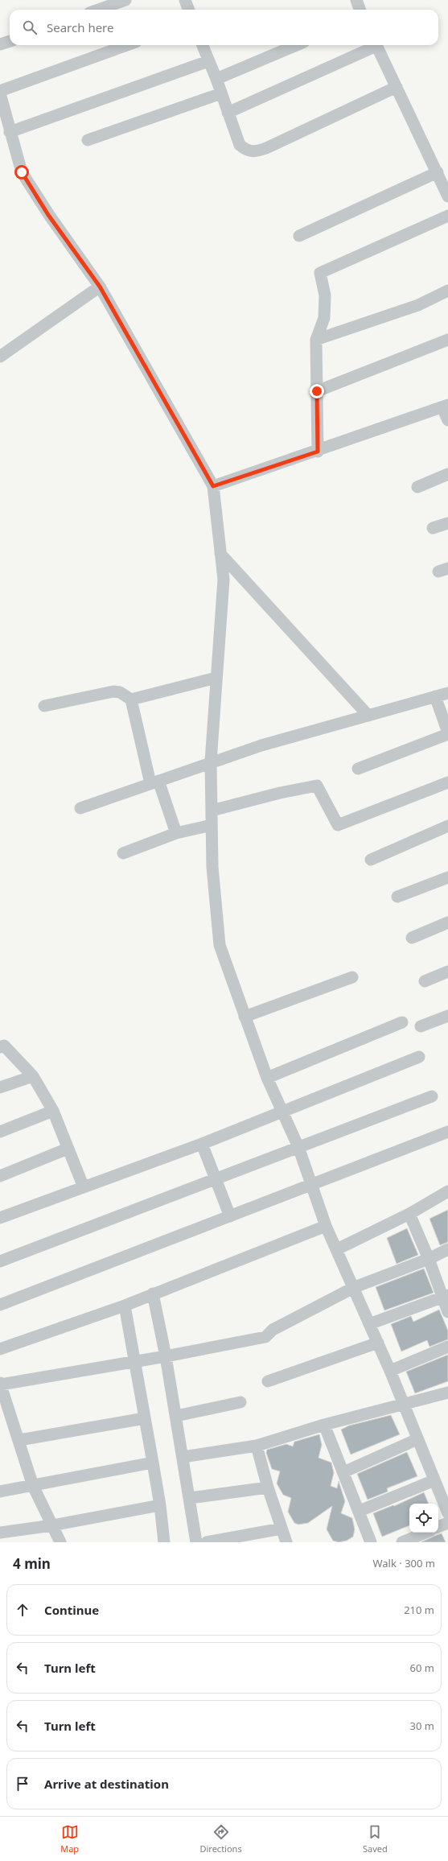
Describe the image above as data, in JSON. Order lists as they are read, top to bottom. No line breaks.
{"page":{"search":"Search here","heading":["4 min","Walk · 300 m"],"list":[["Continue","210 m"],["Turn left","60 m"],["Turn left","30 m"],"Arrive at destination"],"nav":["Map","Directions","Saved"]}}
